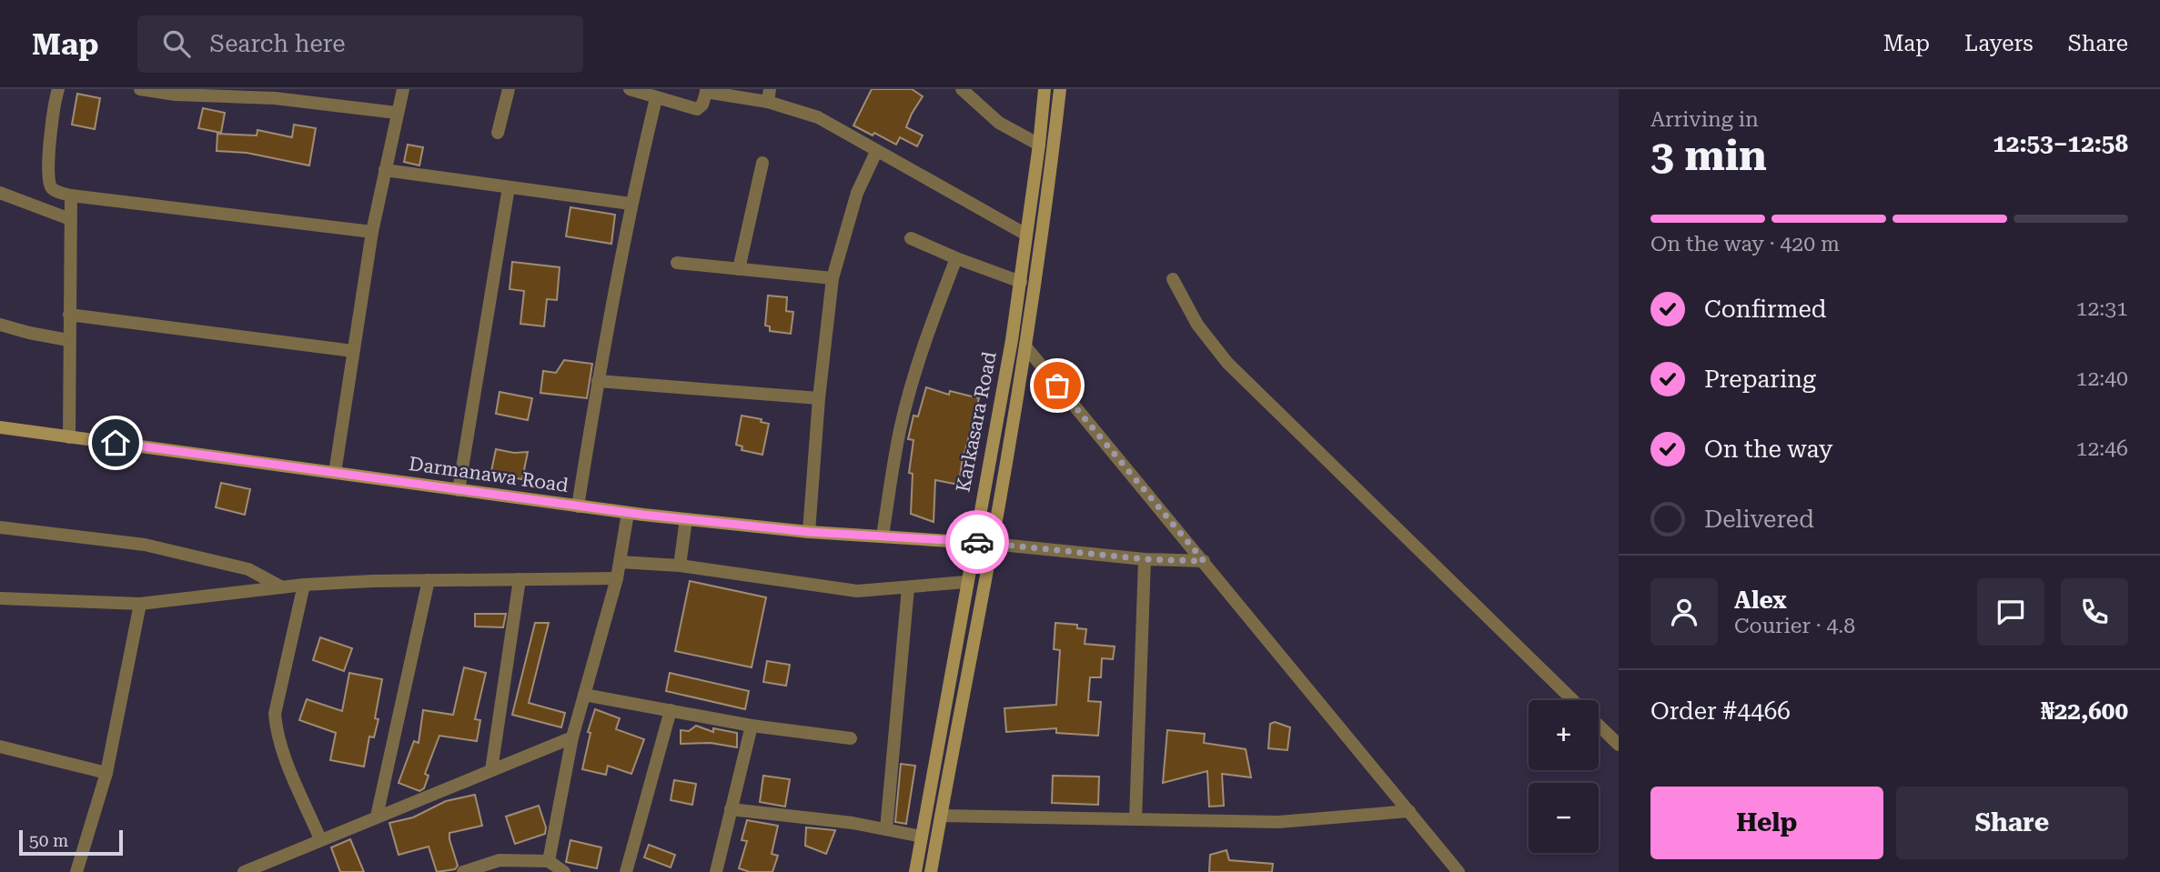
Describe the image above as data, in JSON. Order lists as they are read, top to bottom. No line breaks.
{"streets":{"main road":["Karkasara Road","Darmanawa Road"]},"crossings":[["Karkasara Road","Darmanawa Road"]],"scale_bar":"50 m","page":{"header":"Map","search":"Search here","nav":["Map","Layers","Share"],"heading":["3 min","Arriving in","12:53–12:58"],"panel":["Alex","Courier · 4.8","Order #4466","₦22,600"],"bar":"On the way · 420 m","list":[["Confirmed","12:31"],["Preparing","12:40"],["On the way","12:46"],"Delivered"],"map_buttons":["+","−"],"buttons":["Help","Share"],"scale":"50 m"}}
